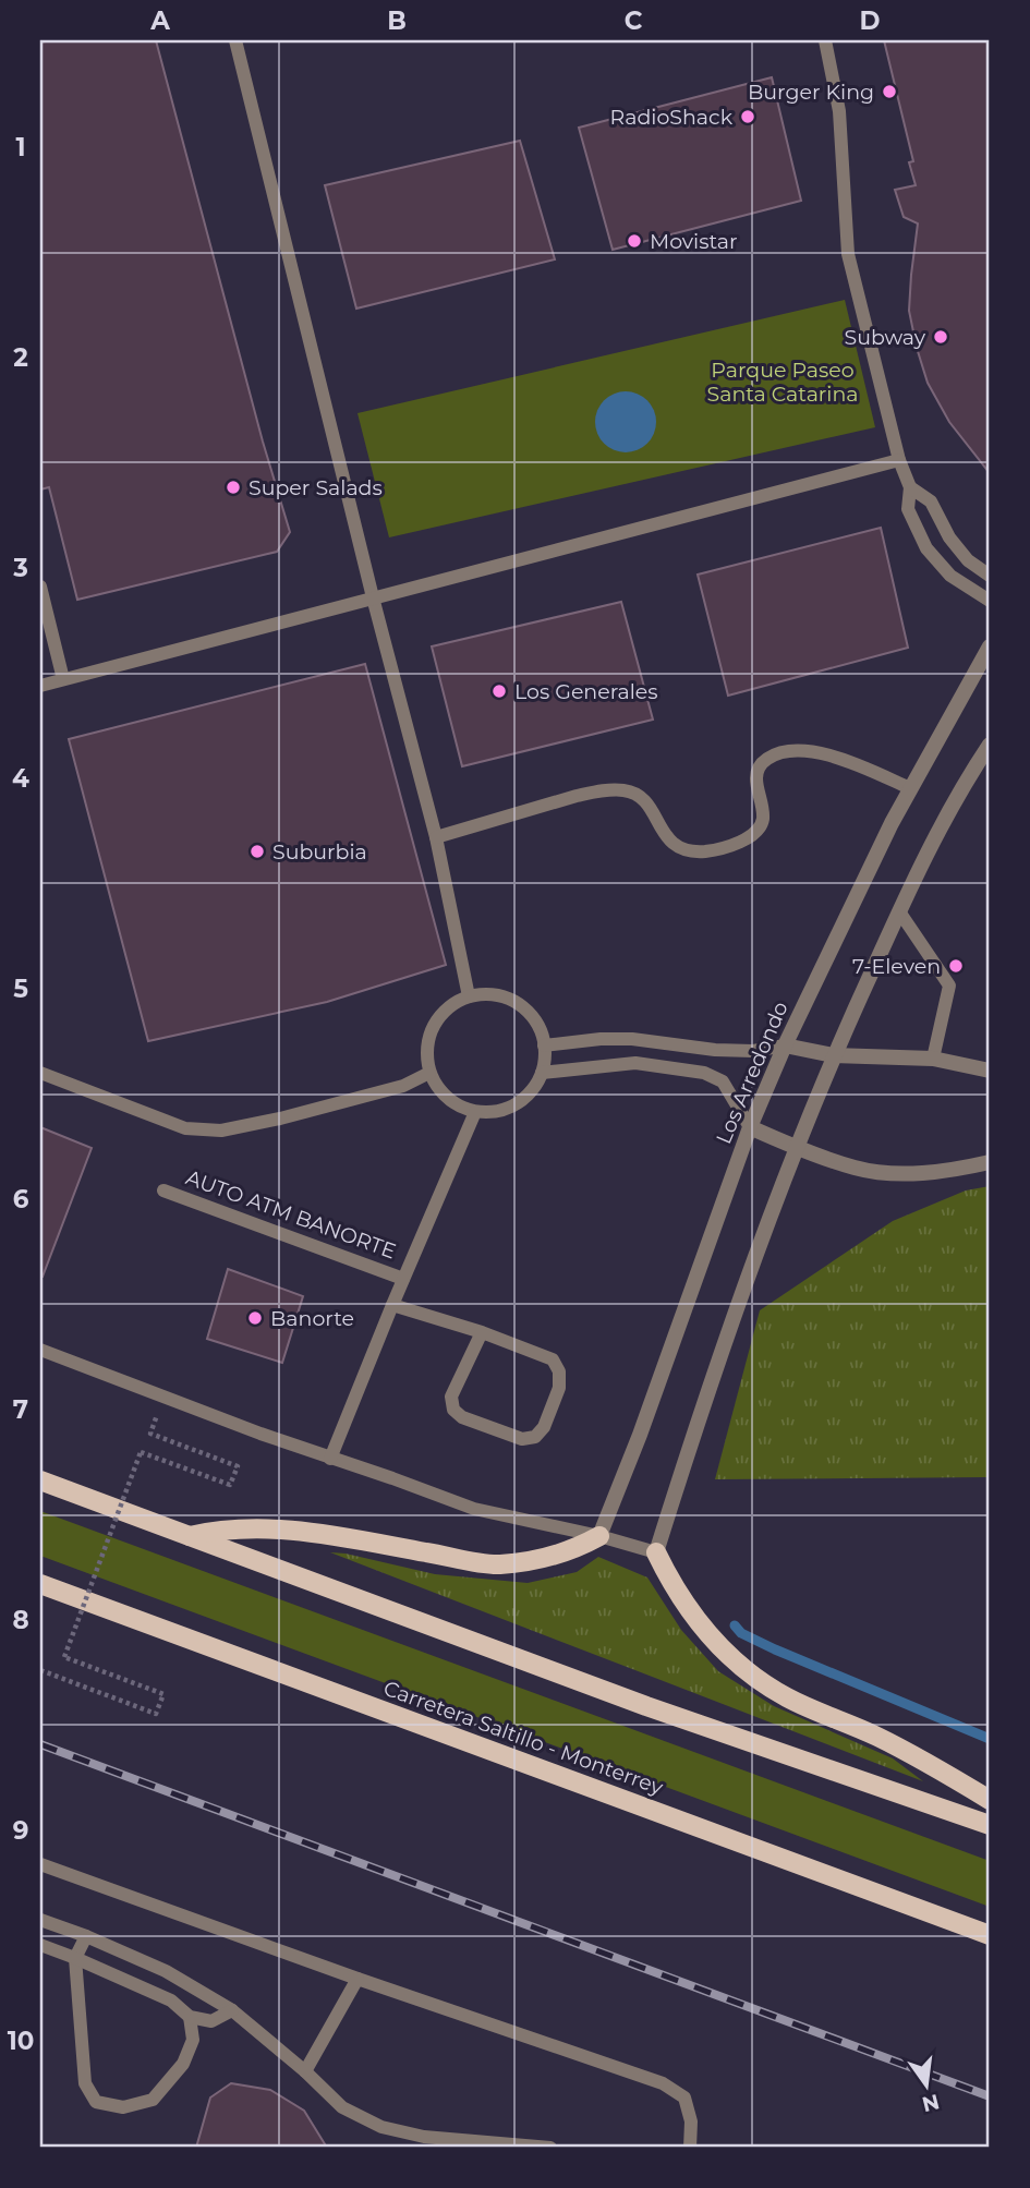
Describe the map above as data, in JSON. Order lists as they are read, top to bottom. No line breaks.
{"streets":{"main road":["Carretera Saltillo - Monterrey"],"street":["Los Arredondo"],"lane":["AUTO ATM BANORTE"]},"parks":["Parque Paseo Santa Catarina"],"places":["Burger King","RadioShack","Movistar","Subway","Super Salads","Los Generales","Suburbia","7-Eleven","Banorte"],"north":"bottom","grid":{"columns":["A","B","C","D"],"rows":["1","2","3","4","5","6","7","8","9","10"]}}
